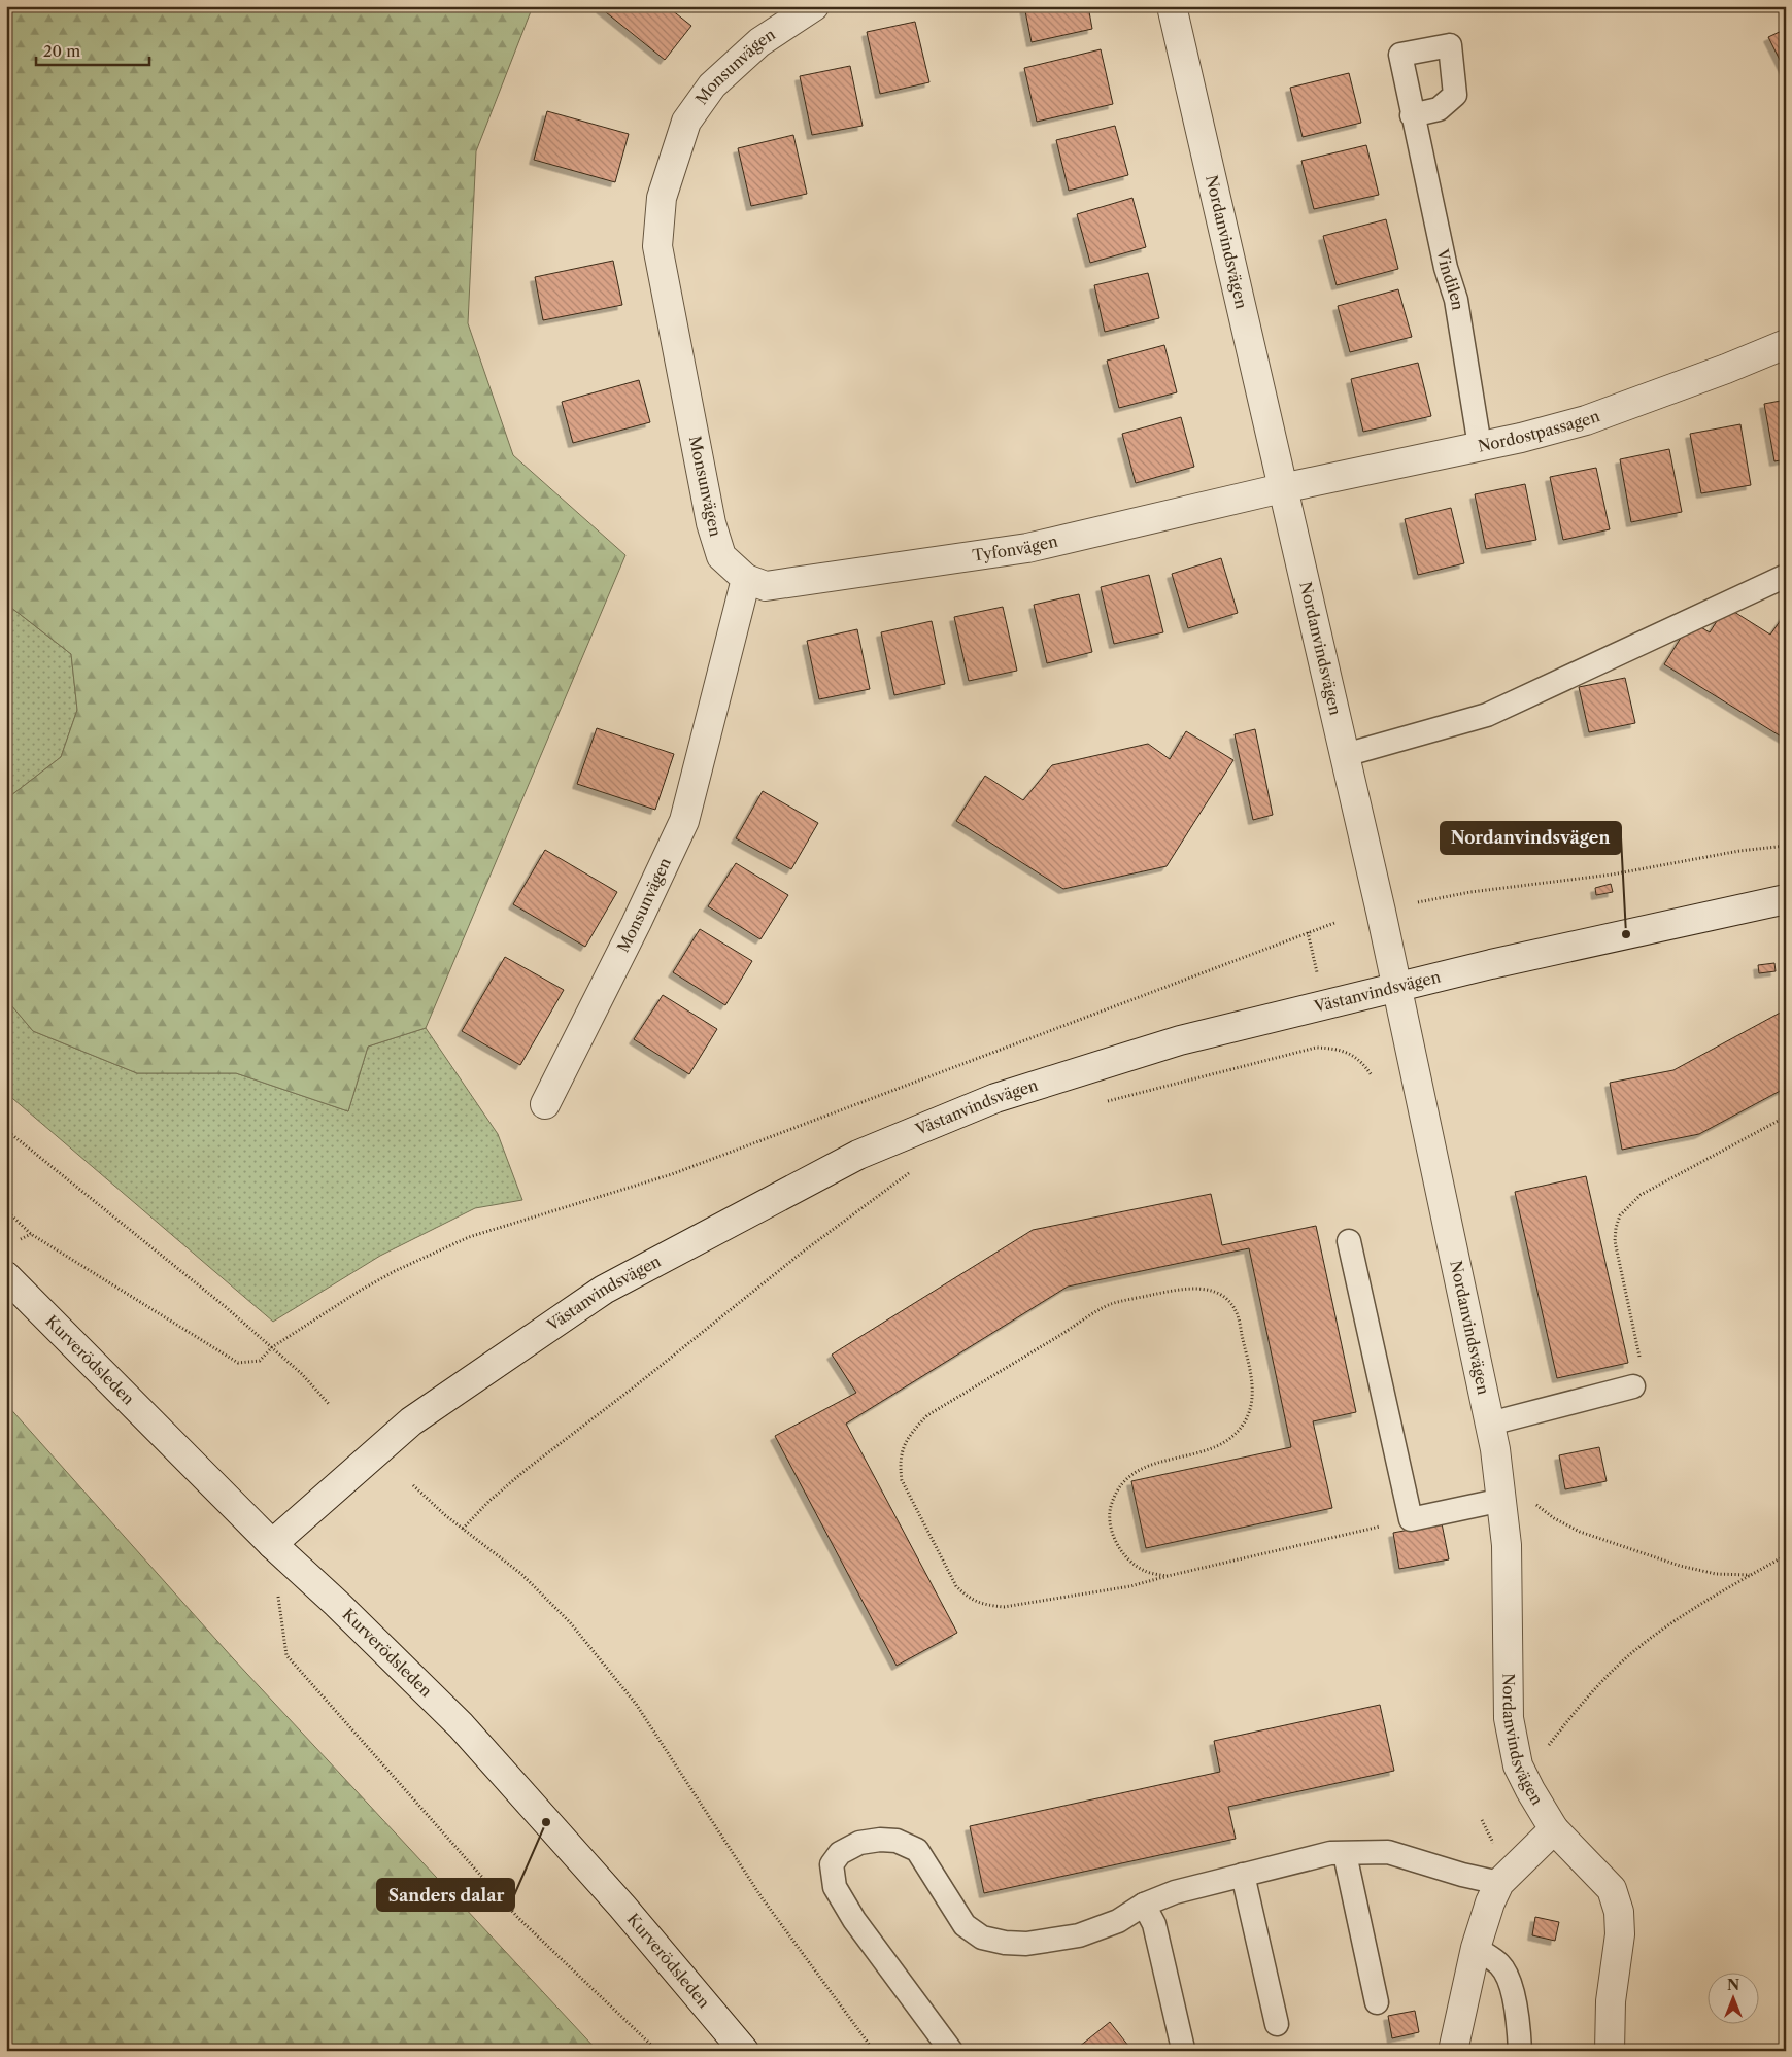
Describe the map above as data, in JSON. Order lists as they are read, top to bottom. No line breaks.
{"streets":{"street":["Monsunvägen","Nordanvindsvägen","Nordostpassagen","Tyfonvägen","Västanvindsvägen","Kurverödsleden"],"lane":["Vindilen"]},"crossings":[["Monsunvägen","Tyfonvägen"],["Nordanvindsvägen","Nordostpassagen"],["Nordanvindsvägen","Tyfonvägen"],["Nordanvindsvägen","Västanvindsvägen"],["Vindilen","Nordostpassagen"],["Nordostpassagen","Tyfonvägen"],["Västanvindsvägen","Kurverödsleden"]],"places":["Nordanvindsvägen","Sanders dalar"],"scale_bar":"20 m","north":"top"}
